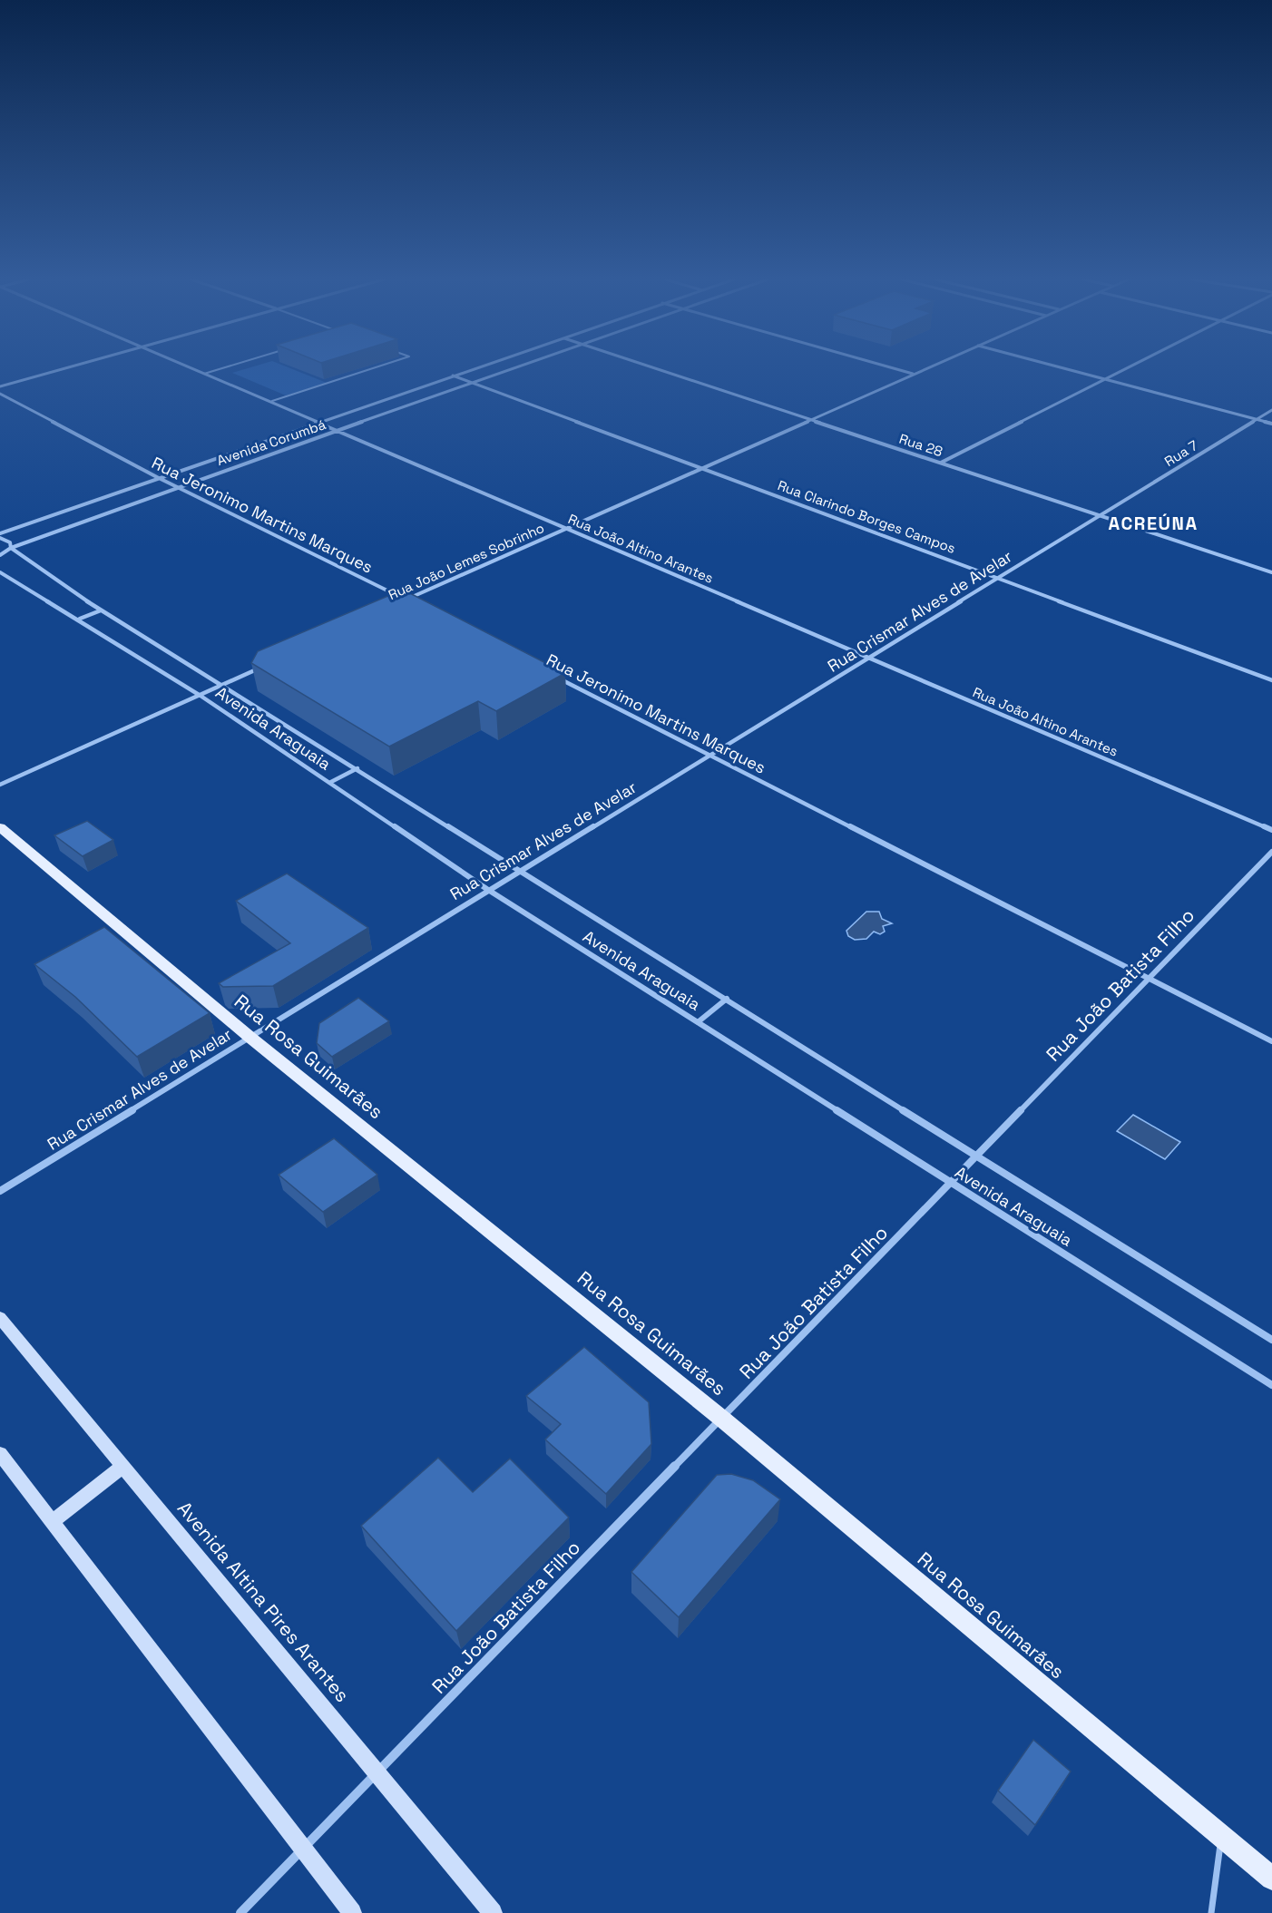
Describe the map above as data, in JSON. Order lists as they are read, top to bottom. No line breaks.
{"streets":{"main road":["Rua Rosa Guimarães"],"street":["Avenida Corumbá","Rua 28","Rua 7","Rua Jeronimo Martins Marques","Rua Clarindo Borges Campos","Rua João Altino Arantes","Rua João Lemes Sobrinho","Rua Crismar Alves de Avelar","Avenida Araguaia","Rua João Batista Filho","Avenida Altina Pires Arantes"]},"crossings":[["Avenida Corumbá","Rua Jeronimo Martins Marques"],["Avenida Corumbá","Rua Clarindo Borges Campos"],["Avenida Corumbá","Rua João Altino Arantes"],["Avenida Corumbá","Avenida Araguaia"],["Rua 28","Rua 7"],["Rua 28","Rua João Lemes Sobrinho"],["Rua 28","Rua Crismar Alves de Avelar"],["Rua 7","Rua Crismar Alves de Avelar"],["Rua Jeronimo Martins Marques","Rua João Lemes Sobrinho"],["Rua Jeronimo Martins Marques","Rua Crismar Alves de Avelar"],["Rua Jeronimo Martins Marques","Rua João Batista Filho"],["Rua Clarindo Borges Campos","Rua João Lemes Sobrinho"],["Rua Clarindo Borges Campos","Rua Crismar Alves de Avelar"],["Rua João Altino Arantes","Rua João Lemes Sobrinho"],["Rua João Altino Arantes","Rua Crismar Alves de Avelar"],["Rua Crismar Alves de Avelar","Avenida Araguaia"],["Rua Crismar Alves de Avelar","Rua Rosa Guimarães"],["Avenida Araguaia","Rua João Batista Filho"],["Rua João Batista Filho","Rua Rosa Guimarães"],["Rua João Batista Filho","Avenida Altina Pires Arantes"]],"districts":["ACREÚNA"]}
